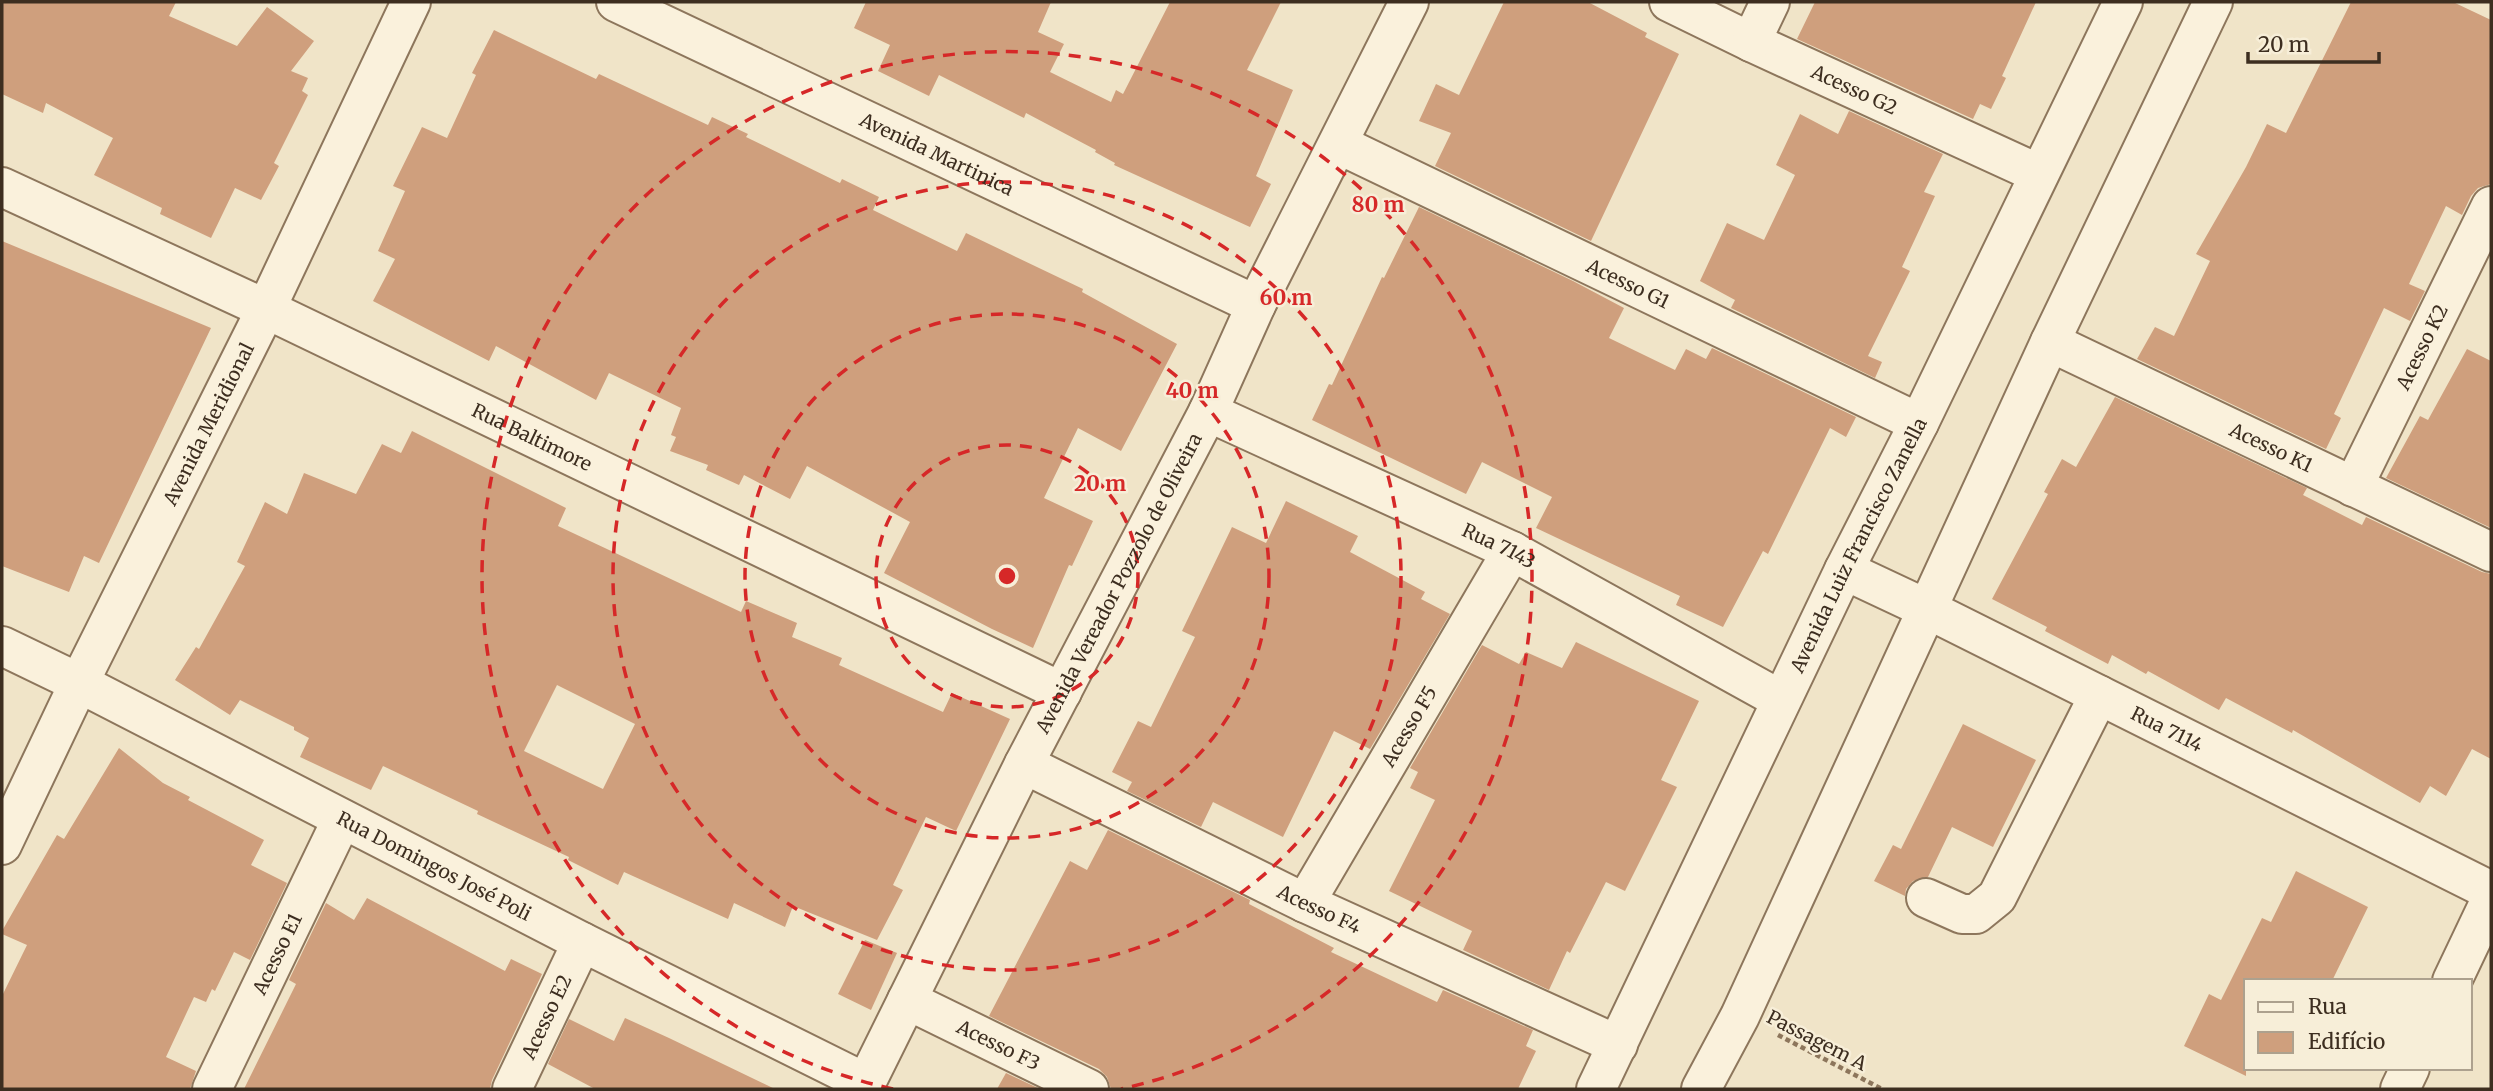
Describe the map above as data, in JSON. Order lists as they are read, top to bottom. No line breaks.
{"streets":{"street":["Acesso G2","Avenida Martinica","Acesso G1","Acesso K2","Avenida Meridional","Rua Baltimore","Acesso K1","Avenida Luiz Francisco Zanella","Rua 7143","Avenida Vereador Pozzolo de Oliveira","Acesso F5","Rua 7114","Rua Domingos José Poli","Acesso F4","Acesso E1","Acesso E2","Acesso F3"],"path":["Passagem A"]},"crossings":[["Acesso G2","Avenida Luiz Francisco Zanella"],["Avenida Martinica","Avenida Vereador Pozzolo de Oliveira"],["Acesso G1","Avenida Luiz Francisco Zanella"],["Acesso G1","Avenida Vereador Pozzolo de Oliveira"],["Acesso K2","Acesso K1"],["Avenida Meridional","Rua Baltimore"],["Avenida Meridional","Rua Domingos José Poli"],["Rua Baltimore","Avenida Vereador Pozzolo de Oliveira"],["Avenida Luiz Francisco Zanella","Rua 7143"],["Avenida Luiz Francisco Zanella","Rua 7114"],["Avenida Luiz Francisco Zanella","Acesso F4"],["Rua 7143","Avenida Vereador Pozzolo de Oliveira"],["Rua 7143","Acesso F5"],["Avenida Vereador Pozzolo de Oliveira","Rua Domingos José Poli"],["Avenida Vereador Pozzolo de Oliveira","Acesso F4"],["Avenida Vereador Pozzolo de Oliveira","Acesso F3"],["Acesso F5","Acesso F4"],["Rua Domingos José Poli","Acesso E1"],["Rua Domingos José Poli","Acesso E2"]],"legend":["Rua","Edifício"],"scale_bar":"20 m","rings":["80 m","60 m","40 m","20 m"]}
